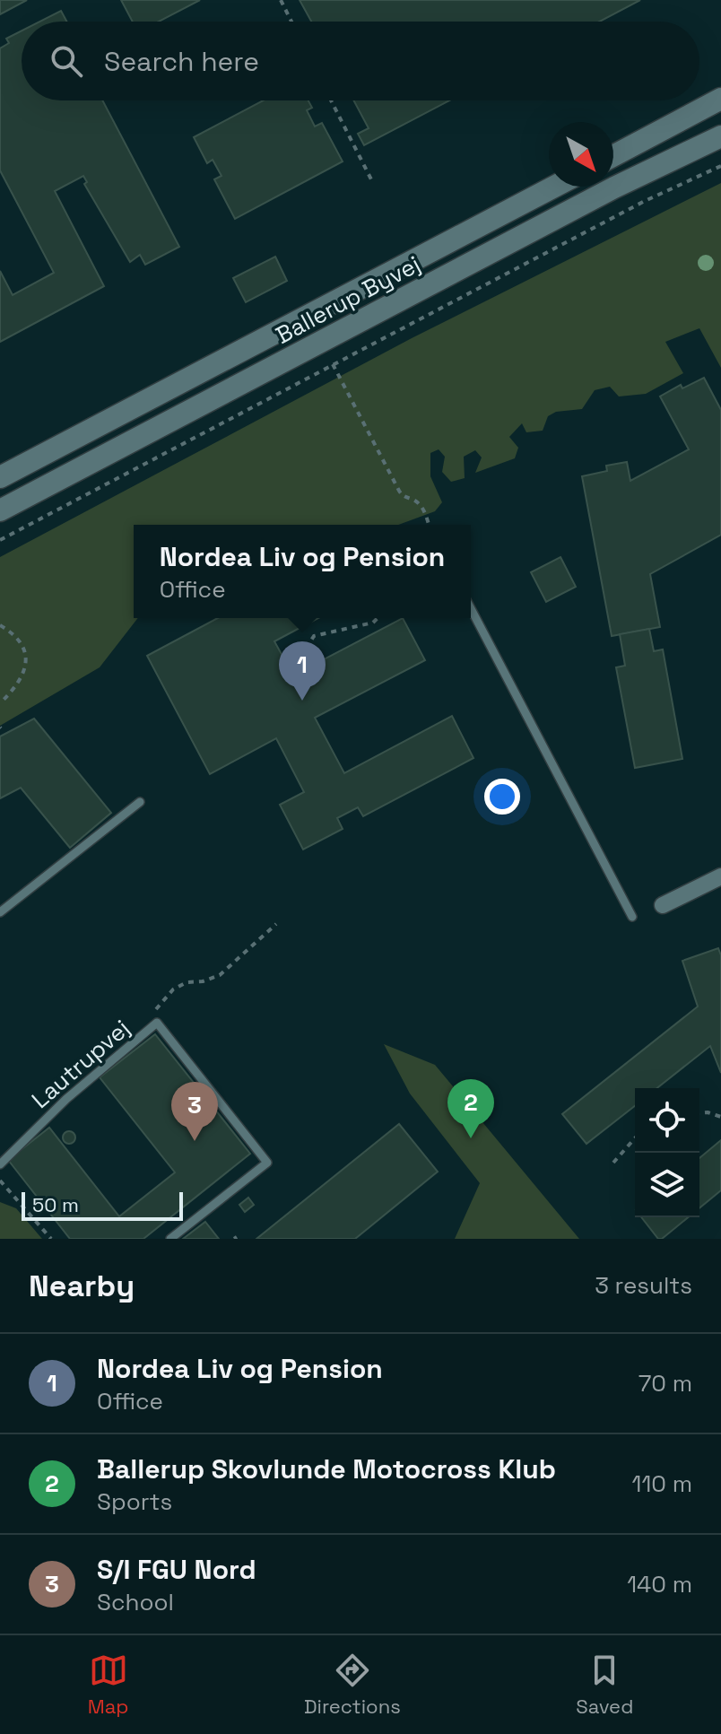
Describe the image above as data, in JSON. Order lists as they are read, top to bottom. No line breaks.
{"streets":{"main road":["Ballerup Byvej"],"lane":["Lautrupvej"]},"scale_bar":"50 m","north":"bottom right","page":{"search":"Search here","popup":["Nordea Liv og Pension","Office"],"pins":["1","2","3"],"scale":"50 m","heading":["Nearby","3 results"],"list":[{"mark":"1","name":"Nordea Liv og Pension","note":"Office","value":"70 m"},{"mark":"2","name":"Ballerup Skovlunde Motocross Klub","note":"Sports","value":"110 m"},{"mark":"3","name":"S/I FGU Nord","note":"School","value":"140 m"}],"nav":["Map","Directions","Saved"]}}
